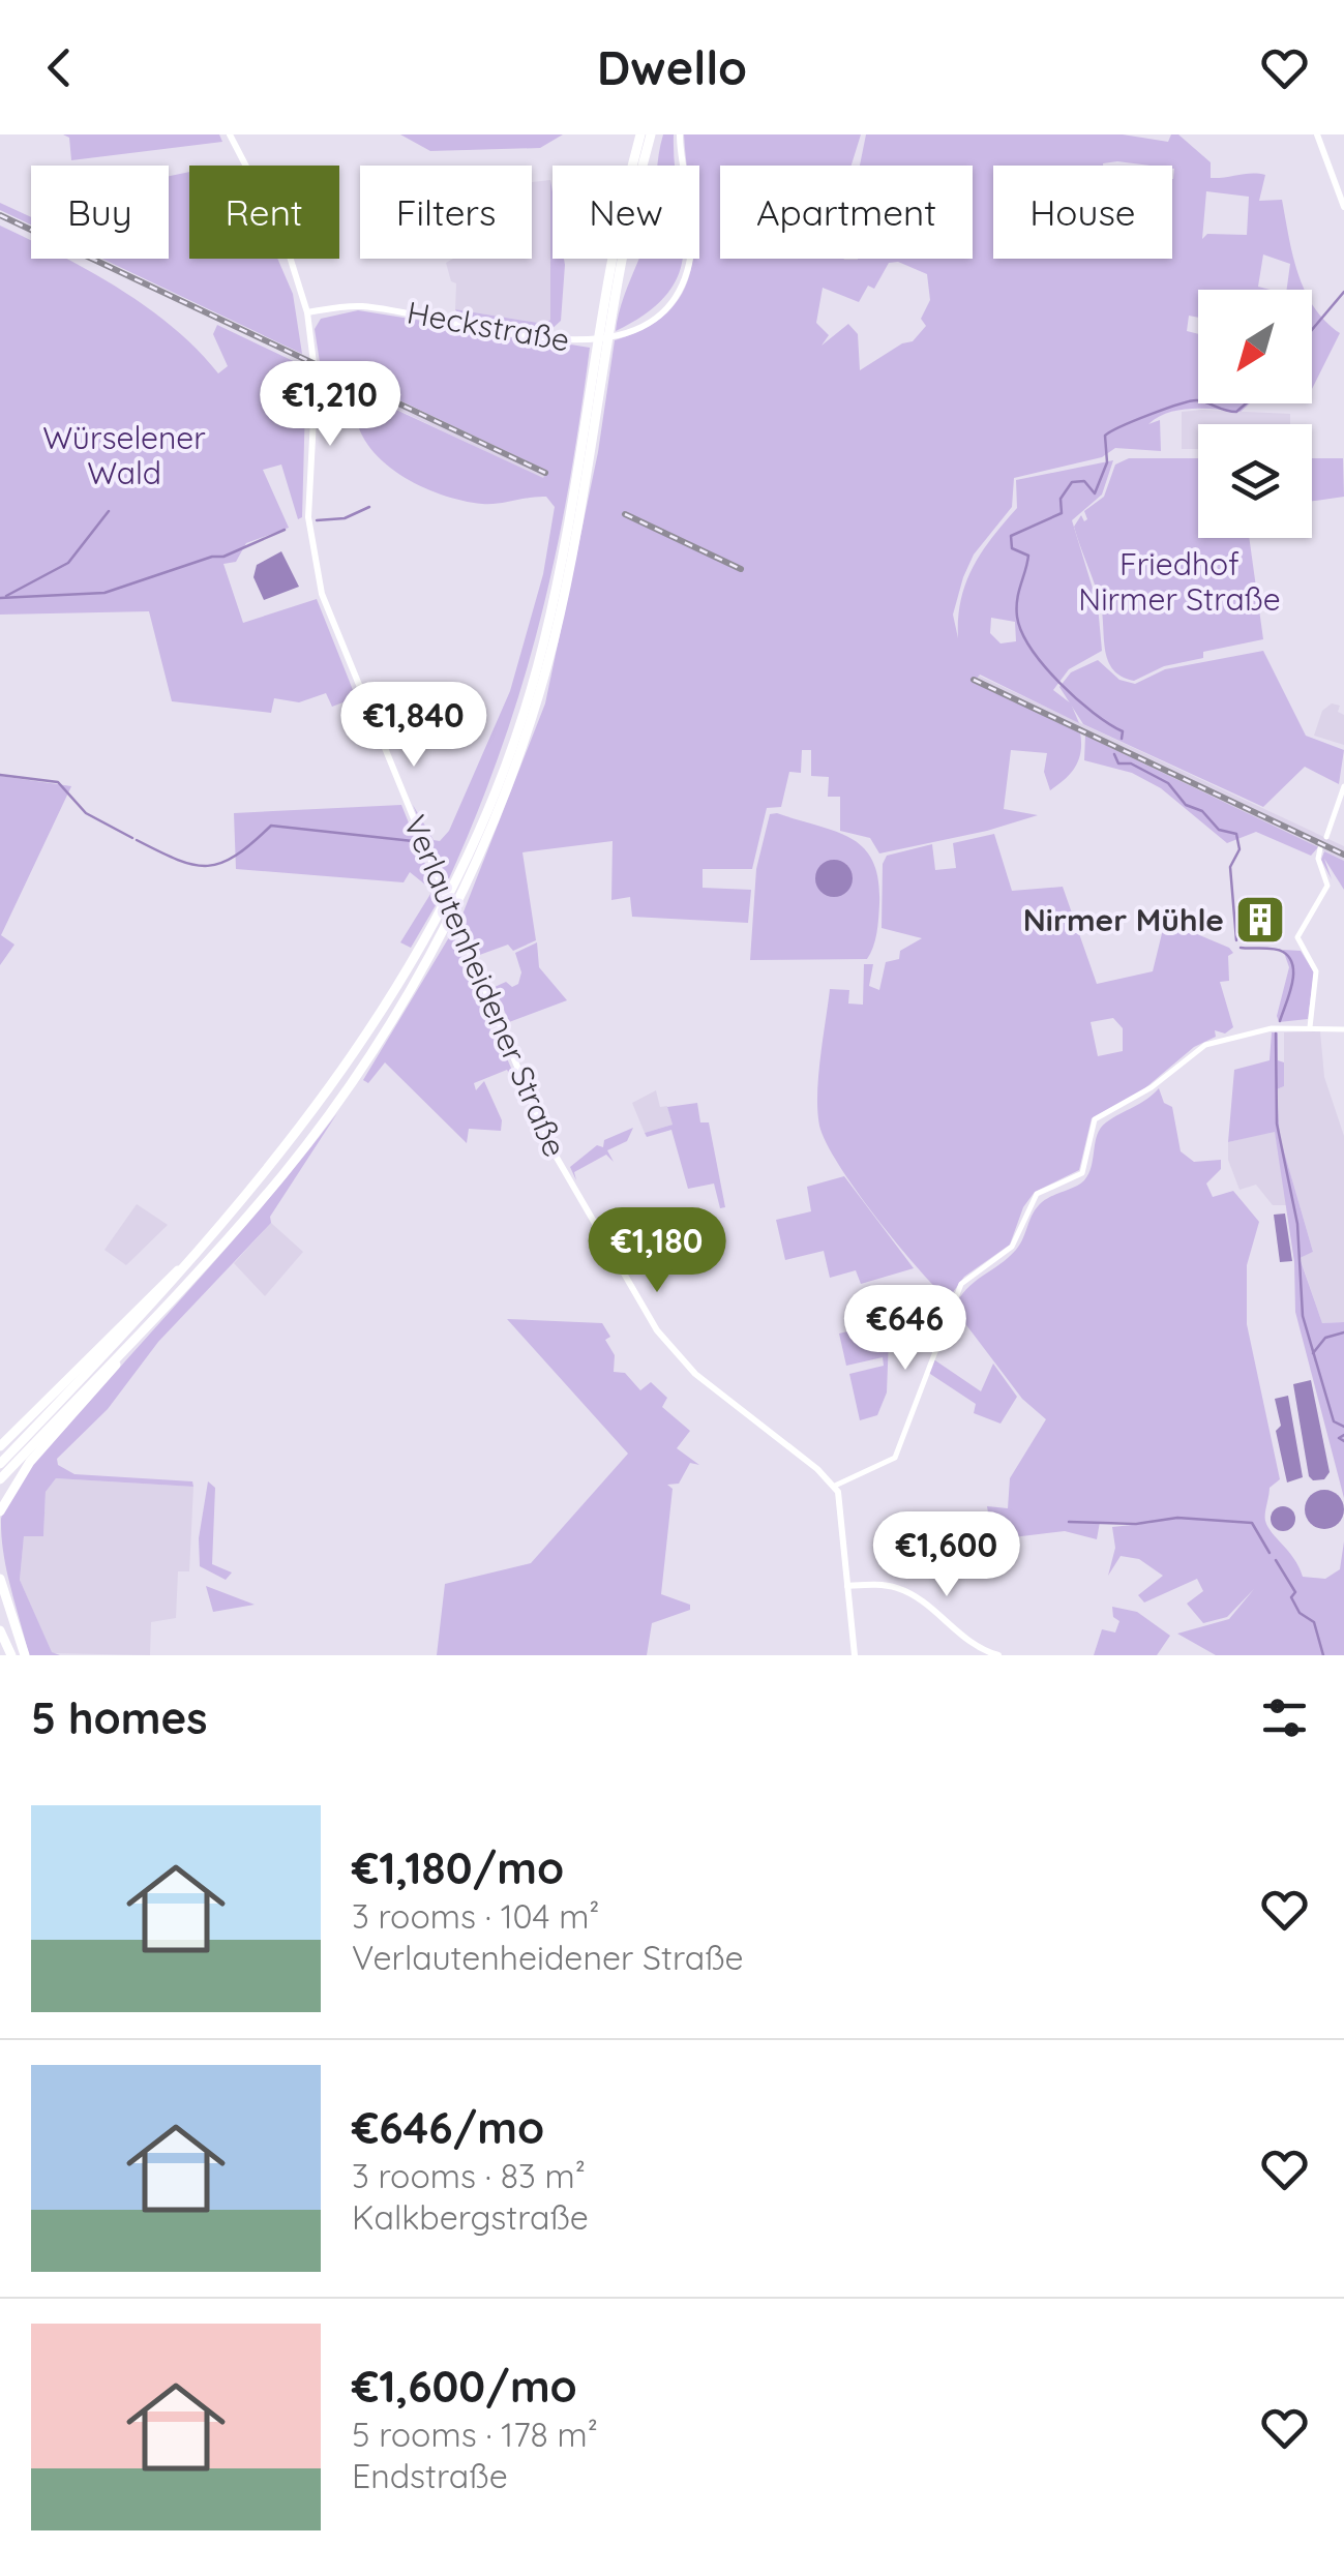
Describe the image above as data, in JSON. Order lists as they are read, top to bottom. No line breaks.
{"streets":{"main road":["Heckstraße","Verlautenheidener Straße"]},"crossings":[["Heckstraße","Verlautenheidener Straße"]],"parks":["Würselener Wald","Friedhof Nirmer Straße"],"places":{"building":["Nirmer Mühle"]},"north":"bottom left","page":{"header":"Dwello","chip":["Buy","Rent","Filters","New","Apartment","House"],"price":["€1,210","€1,840","€1,180","€646","€1,600"],"heading":"5 homes","list":[{"name":"€1,180/mo","note":"3 rooms · 104 m² · Verlautenheidener Straße"},{"name":"€646/mo","note":"3 rooms · 83 m² · Kalkbergstraße"},{"name":"€1,600/mo","note":"5 rooms · 178 m² · Endstraße"}]}}
